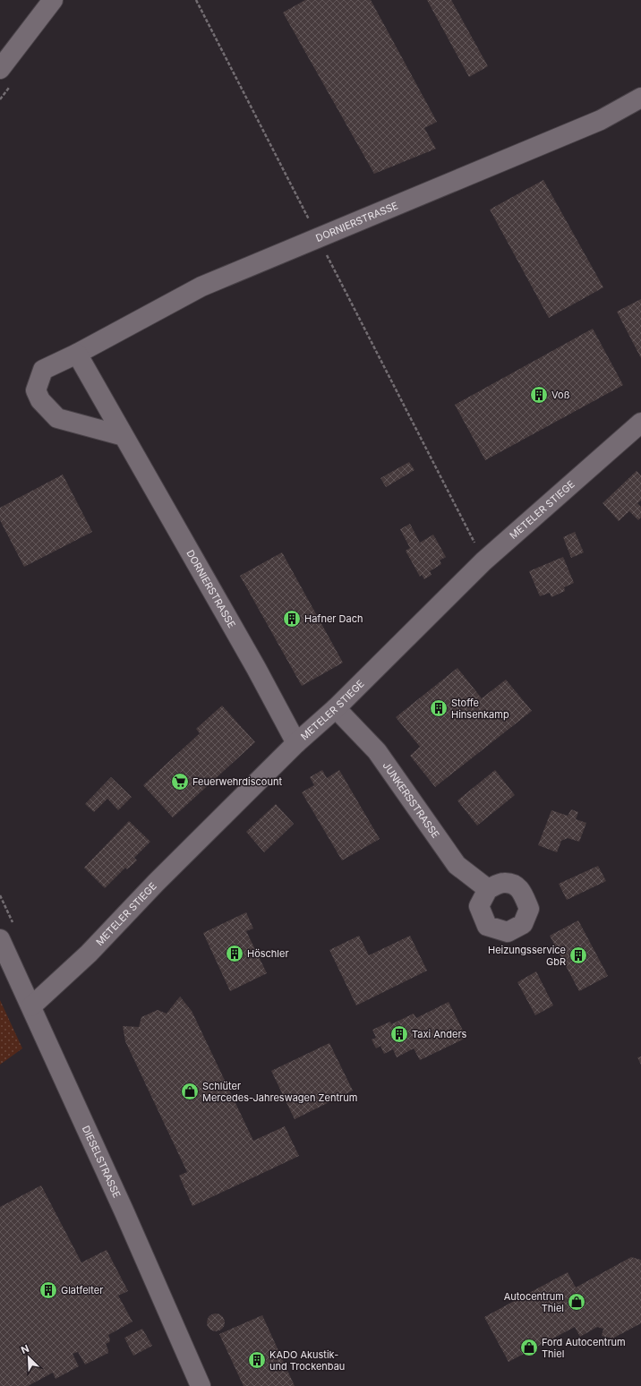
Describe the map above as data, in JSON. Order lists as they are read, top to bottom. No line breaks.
{"streets":{"street":["DORNIERSTRASSE","METELER STIEGE","JUNKERSSTRASSE","DIESELSTRASSE"]},"crossings":[["DORNIERSTRASSE","METELER STIEGE"],["METELER STIEGE","JUNKERSSTRASSE"],["METELER STIEGE","DIESELSTRASSE"]],"places":{"building":["Voß","Hafner Dach","Stoffe Hinsenkamp","Höschler","Heizungsservice GbR","Taxi Anders","Glatfelter","KADO Akustik- und Trockenbau"],"supermarket":["Feuerwehrdiscount"],"shop":["Schlüter Mercedes-Jahreswagen Zentrum","Autocentrum Thiel","Ford Autocentrum Thiel"]},"north":"top left"}
